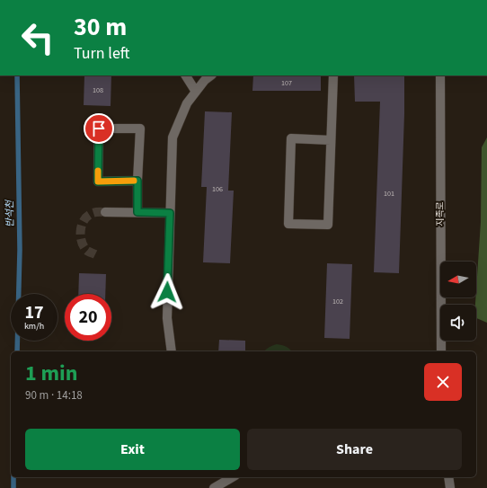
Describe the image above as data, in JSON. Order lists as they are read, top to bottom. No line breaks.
{"streets":{"street":["지족로"]},"water":["반석천"],"house_numbers":["107","108","106","101","102"],"north":"left","page":{"turn":["30 m","Turn left"],"speed":"17 km/h","limit":"20","heading":["1 min","90 m · 14:18"],"buttons":["Exit","Share"]}}
